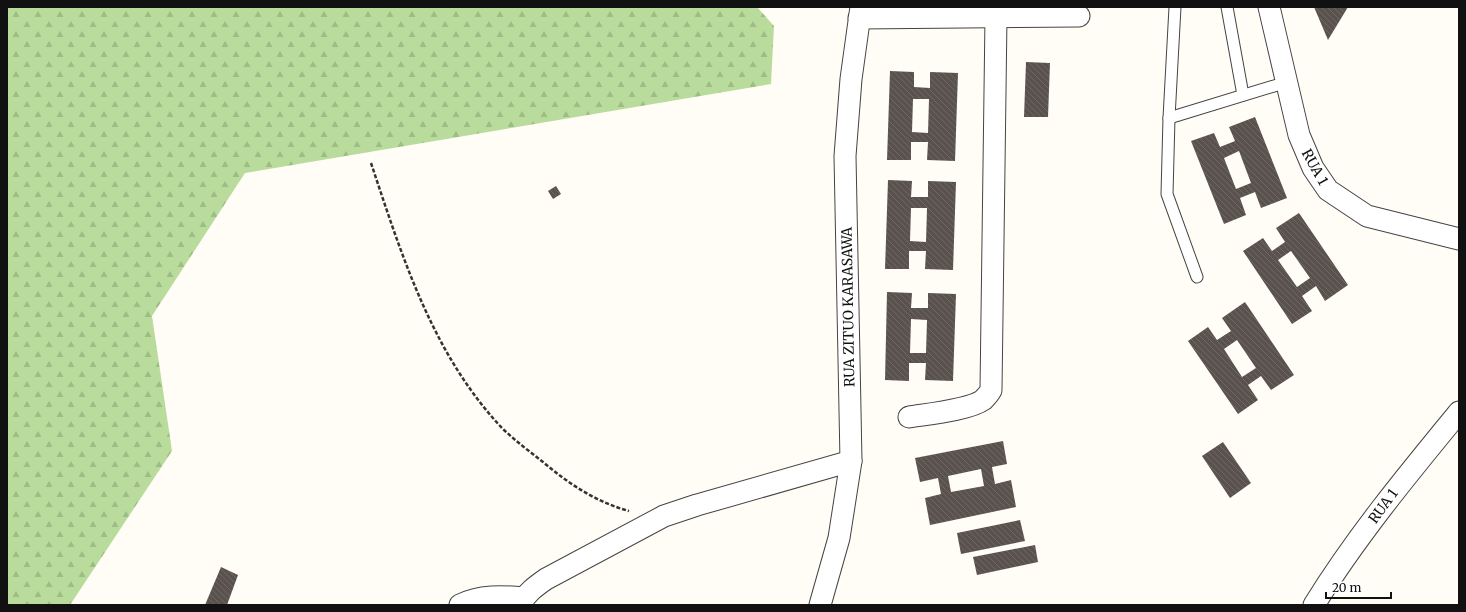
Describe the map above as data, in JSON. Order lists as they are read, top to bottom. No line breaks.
{"streets":{"street":["RUA 1","RUA ZITUO KARASAWA"]},"scale_bar":"20 m"}
